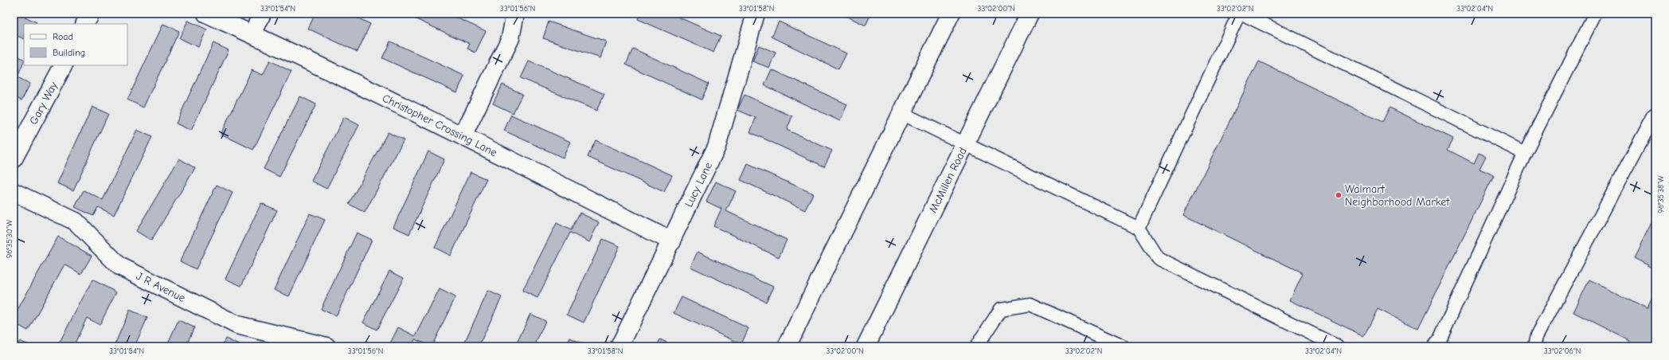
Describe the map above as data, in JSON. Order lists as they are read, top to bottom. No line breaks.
{"streets":{"street":["Gary Way","Christopher Crossing Lane","McMillen Road","Lucy Lane","J R Avenue"]},"crossings":[["Christopher Crossing Lane","Lucy Lane"]],"places":["Walmart Neighborhood Market"],"legend":["Road","Building"],"coordinates":["33°01'54\"N","33°01'56\"N","33°01'58\"N","33°02'00\"N","33°02'02\"N","33°02'04\"N","96°35'38\"W","96°35'30\"W","33°02'06\"N"]}
